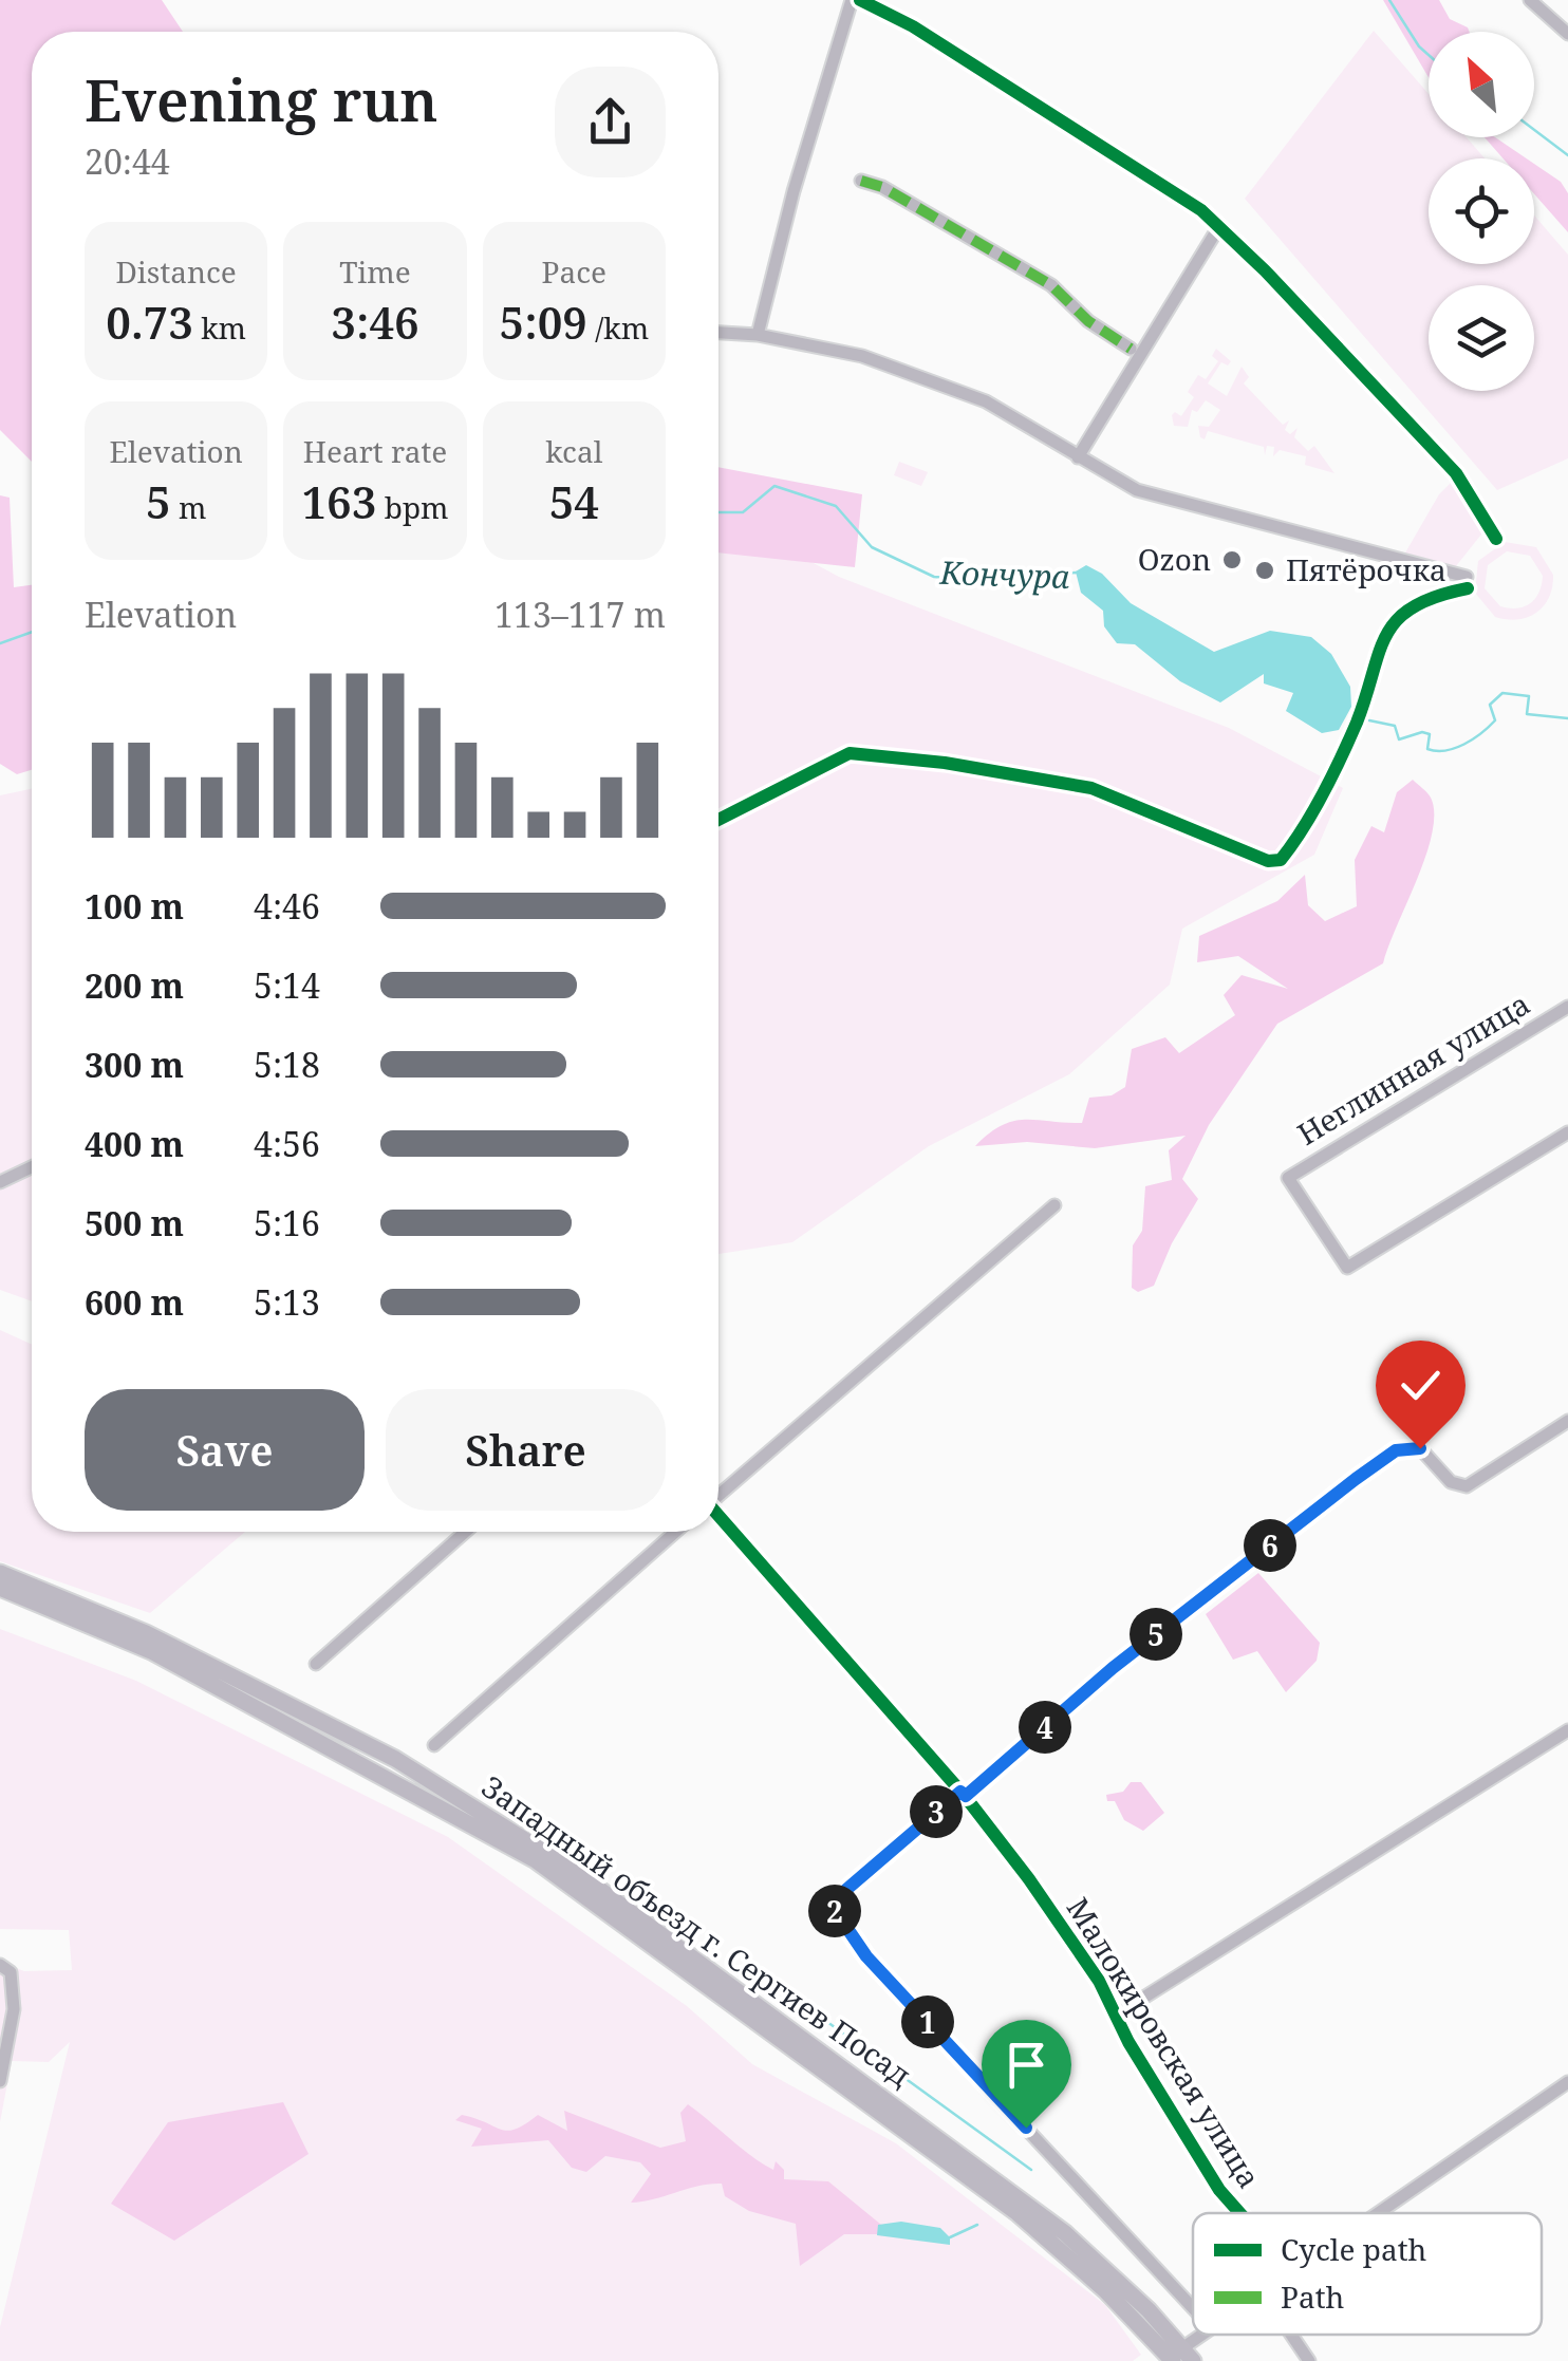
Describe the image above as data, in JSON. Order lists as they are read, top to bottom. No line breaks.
{"streets":{"main road":["Западный объезд г. Сергиев Посад"],"street":["Неглинная улица","Малокировская улица"]},"water":["Кончура"],"places":["Ozon","Пятёрочка"],"legend":["Cycle path","Path"],"north":"top left","page":{"heading":["Evening run","20:44"],"stats":[["Distance","0.73 km"],["Time","3:46"],["Pace","5:09 /km"],["Elevation","5 m"],["Heart rate","163 bpm"],["kcal","54"]],"chart":["Elevation","113–117 m"],"list":[{"name":"100 m","note":"4:46"},{"name":"200 m","note":"5:14"},{"name":"300 m","note":"5:18"},{"name":"400 m","note":"4:56"},{"name":"500 m","note":"5:16"},{"name":"600 m","note":"5:13"}],"buttons":["Save","Share"],"pins":["6","5","4","3","2","1"]}}
